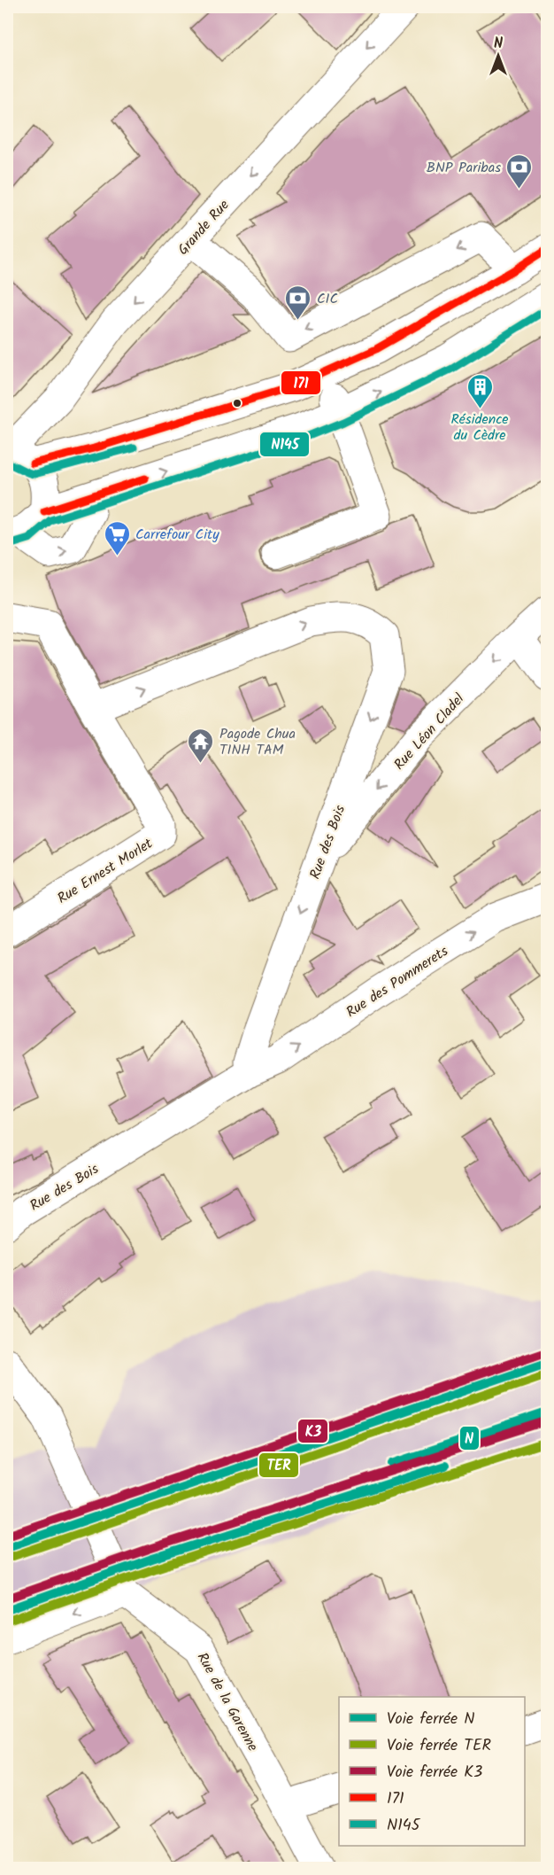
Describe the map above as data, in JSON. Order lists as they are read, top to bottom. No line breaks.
{"streets":{"street":["Grande Rue","Rue Léon Cladel","Rue des Bois","Rue Ernest Morlet","Rue des Pommerets","Rue de la Garenne"]},"crossings":[["Rue Léon Cladel","Rue des Bois"],["Rue des Bois","Rue Ernest Morlet"],["Rue des Bois","Rue des Pommerets"]],"one_way":["Rue Léon Cladel","Rue des Pommerets"],"places":{"bank":["BNP Paribas","CIC"],"building":["Résidence du Cèdre"],"supermarket":["Carrefour City"],"temple":["Pagode Chua TINH TAM"]},"lines":["transit line 171","transit line N145","rail line K3","rail line N","rail line TER"],"legend":["Voie ferrée N","Voie ferrée TER","Voie ferrée K3","171","N145"],"north":"top"}
